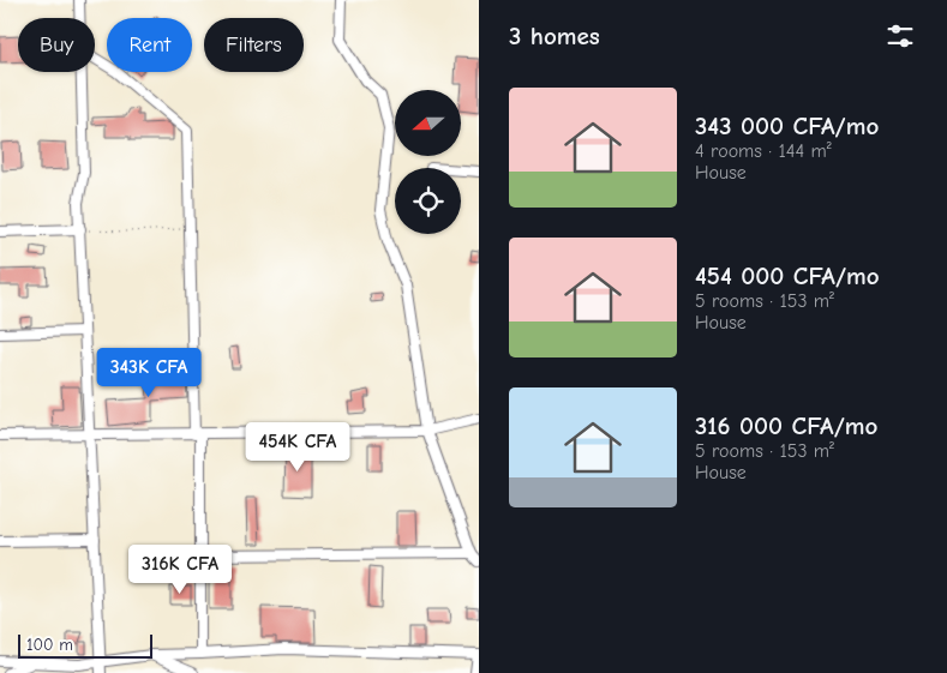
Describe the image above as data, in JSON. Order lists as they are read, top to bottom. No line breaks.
{"scale_bar":"100 m","north":"left","page":{"heading":"3 homes","chip":["Buy","Rent","Filters"],"list":[{"name":"343 000 CFA/mo","note":"4 rooms · 144 m² · House"},{"name":"454 000 CFA/mo","note":"5 rooms · 153 m² · House"},{"name":"316 000 CFA/mo","note":"5 rooms · 153 m² · House"}],"price":["343K CFA","454K CFA","316K CFA"],"scale":"100 m"}}
